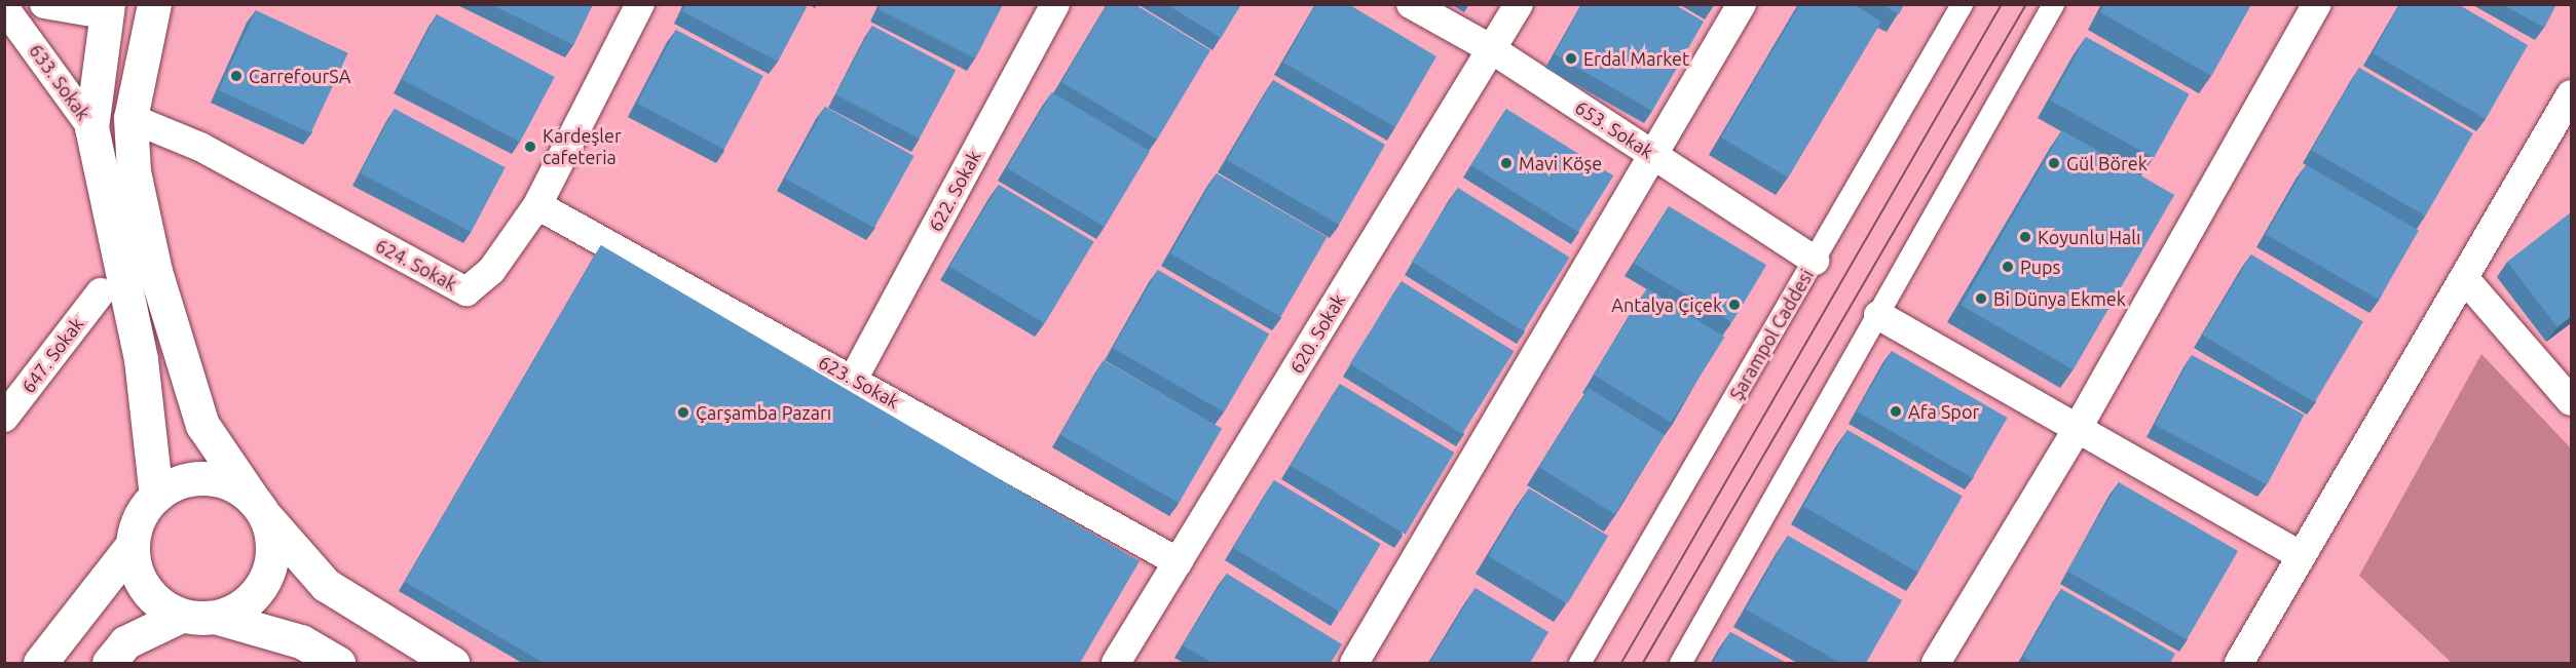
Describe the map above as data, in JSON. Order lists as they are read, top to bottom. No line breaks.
{"streets":{"street":["633. Sokak","653. Sokak","622. Sokak","624. Sokak","620. Sokak","Şarampol Caddesi","647. Sokak","623. Sokak"]},"crossings":[["653. Sokak","620. Sokak"],["653. Sokak","Şarampol Caddesi"],["622. Sokak","623. Sokak"],["624. Sokak","623. Sokak"],["620. Sokak","623. Sokak"]],"places":["Erdal Market","CarrefourSA","Kardeşler cafeteria","Mavi Köşe","Gül Börek","Koyunlu Halı","Pups","Bi Dünya Ekmek","Antalya Çiçek","Afa Spor","Çarşamba Pazarı"]}
